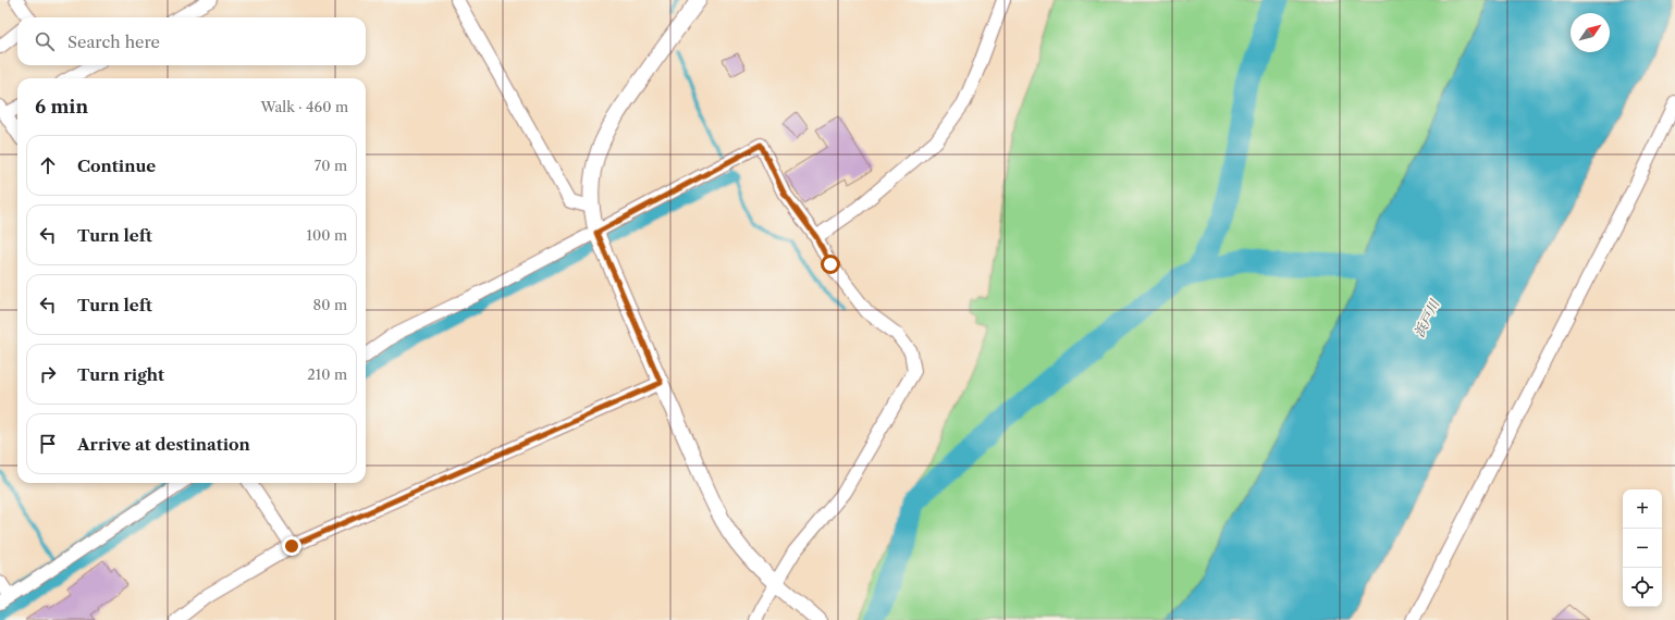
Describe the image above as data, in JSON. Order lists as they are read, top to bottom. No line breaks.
{"water":["浜戸川"],"north":"top right","page":{"search":"Search here","heading":["6 min","Walk · 460 m"],"list":[["Continue","70 m"],["Turn left","100 m"],["Turn left","80 m"],["Turn right","210 m"],"Arrive at destination"],"map_buttons":["+","−"]}}
